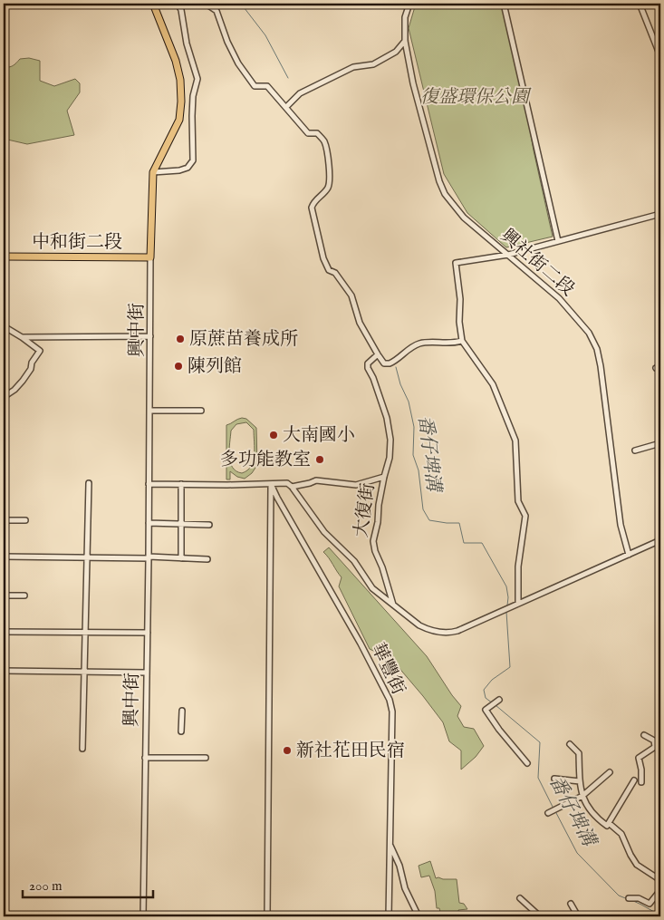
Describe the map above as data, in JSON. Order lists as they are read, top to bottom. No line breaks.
{"streets":{"main road":["中和街二段"],"street":["興社街二段","興中街","大復街","華豐街"]},"crossings":[["中和街二段","興中街"]],"water":["番仔埤溝"],"parks":["復盛環保公園"],"places":["原蔗苗養成所","陳列館","大南國小","多功能教室","新社花田民宿"],"scale_bar":"200 m"}
